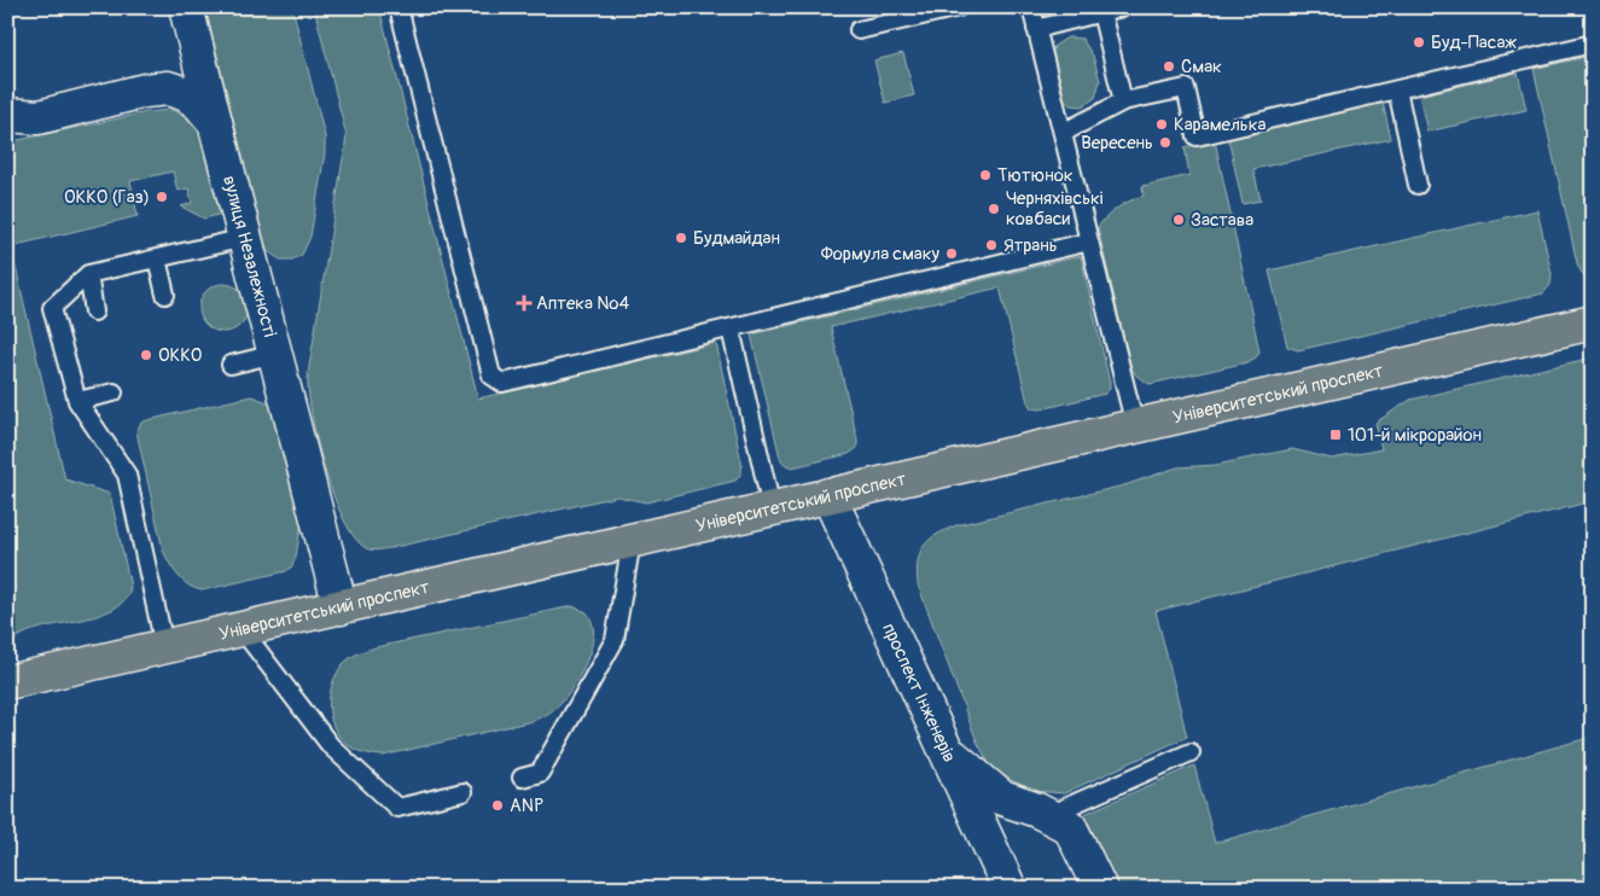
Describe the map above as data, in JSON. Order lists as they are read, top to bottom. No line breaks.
{"streets":{"main road":["Університетський проспект"],"street":["вулиця Незалежності","проспект Інженерів"]},"crossings":[["вулиця Незалежності","Університетський проспект"],["Університетський проспект","проспект Інженерів"]],"places":{"other":["Буд-Пасаж","Смак","Карамелька","Вересень","Тютюнок","ОККО (Газ)","Черняхівські ковбаси","Застава","Будмайдан","Ятрань","Формула смаку","ОККО","ANP"],"health":["Аптека №4"],"transit":["101-й мікрорайон"]}}
